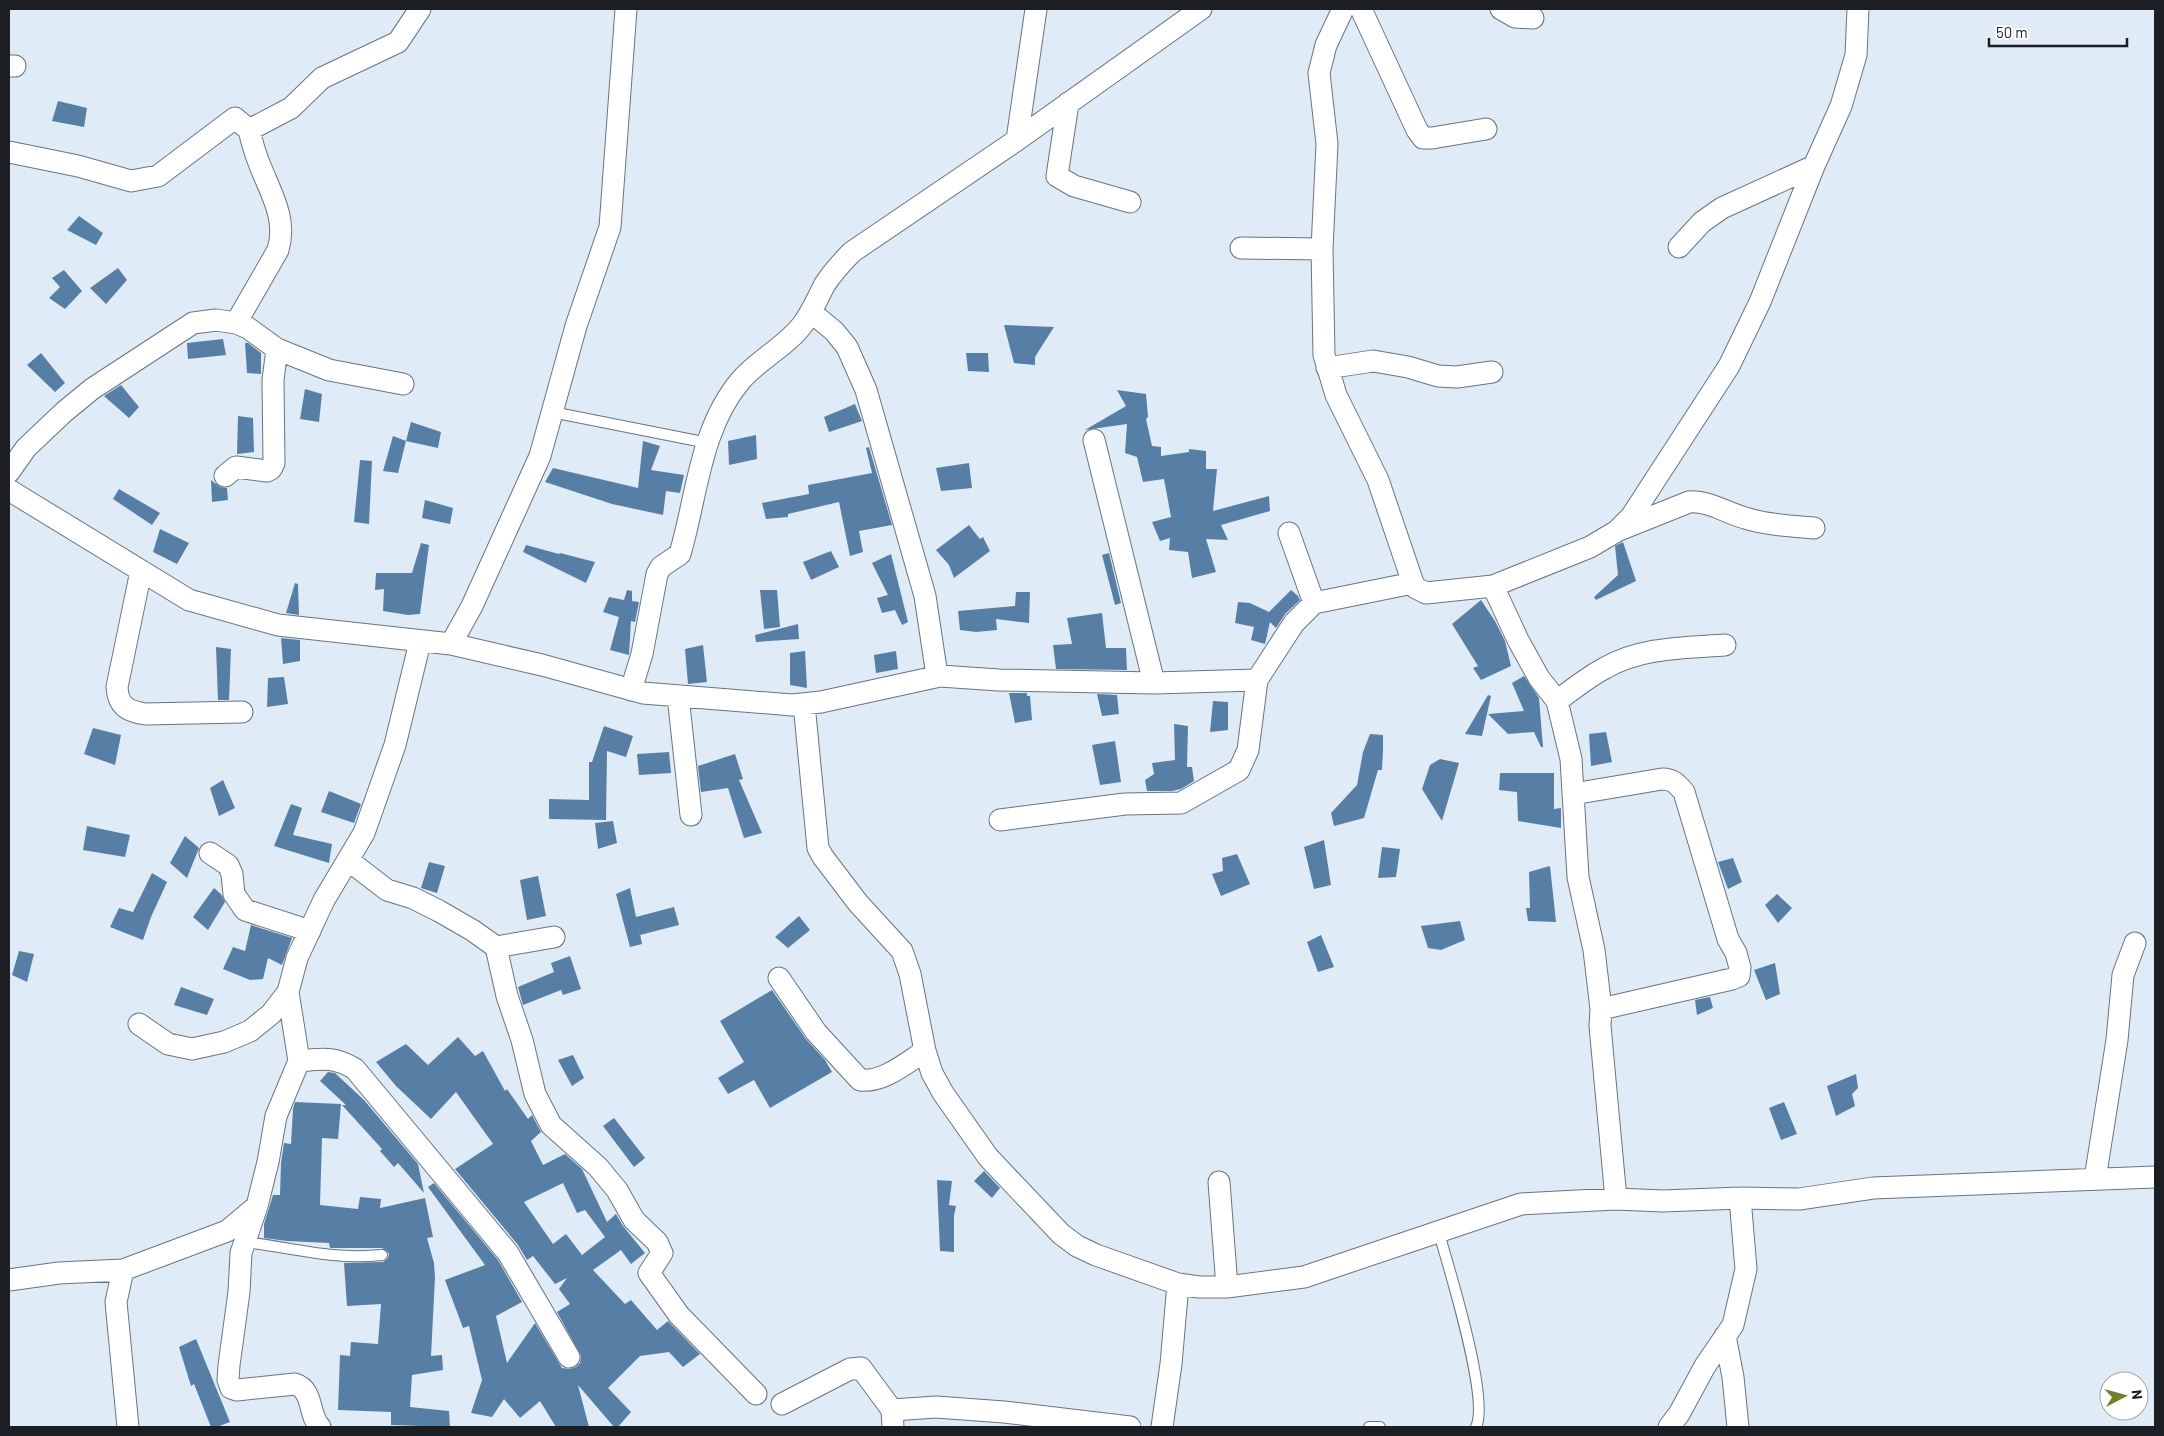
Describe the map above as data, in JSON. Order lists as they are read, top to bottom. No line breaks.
{"scale_bar":"50 m","north":"right"}
